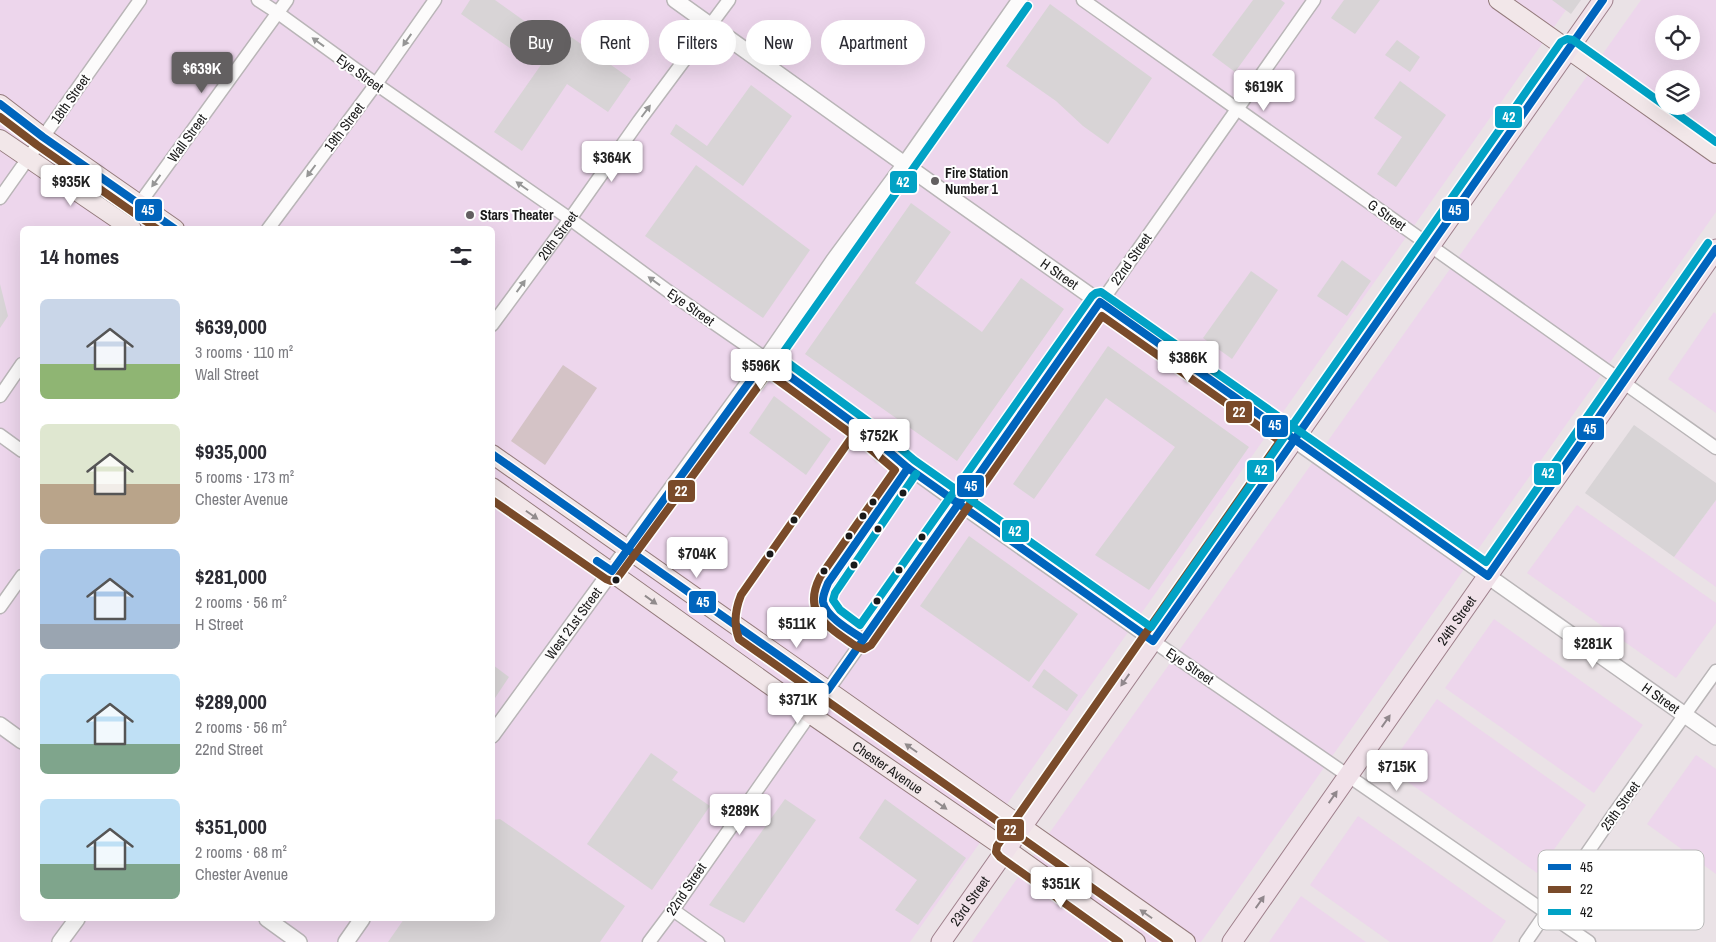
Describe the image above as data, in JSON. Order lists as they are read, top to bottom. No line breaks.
{"streets":{"main road":["24th Street","Chester Avenue","23rd Street"],"street":["Eye Street","18th Street","19th Street","Wall Street","G Street","20th Street","22nd Street","H Street","West 21st Street","25th Street"]},"crossings":[["Eye Street","19th Street"],["Eye Street","Wall Street"],["Eye Street","20th Street"],["Eye Street","22nd Street"],["Eye Street","24th Street"],["Eye Street","West 21st Street"],["Eye Street","23rd Street"],["G Street","22nd Street"],["G Street","24th Street"],["G Street","23rd Street"],["22nd Street","H Street"],["22nd Street","Chester Avenue"],["H Street","24th Street"],["H Street","West 21st Street"],["H Street","25th Street"],["H Street","23rd Street"],["West 21st Street","Chester Avenue"],["Chester Avenue","23rd Street"]],"one_way":["Eye Street","19th Street","Wall Street","20th Street","24th Street"],"places":["Fire Station Number 1","Stars Theater"],"lines":["transit line 45","transit line 42","transit line 22"],"legend":["45","22","42"],"page":{"chip":["Buy","Rent","Filters","New","Apartment"],"price":["$639K","$619K","$364K","$935K","$386K","$596K","$752K","$704K","$511K","$281K","$371K","$715K","$289K","$351K"],"heading":"14 homes","list":[{"name":"$639,000","note":"3 rooms · 110 m² · Wall Street"},{"name":"$935,000","note":"5 rooms · 173 m² · Chester Avenue"},{"name":"$281,000","note":"2 rooms · 56 m² · H Street"},{"name":"$289,000","note":"2 rooms · 56 m² · 22nd Street"},{"name":"$351,000","note":"2 rooms · 68 m² · Chester Avenue"}]}}
